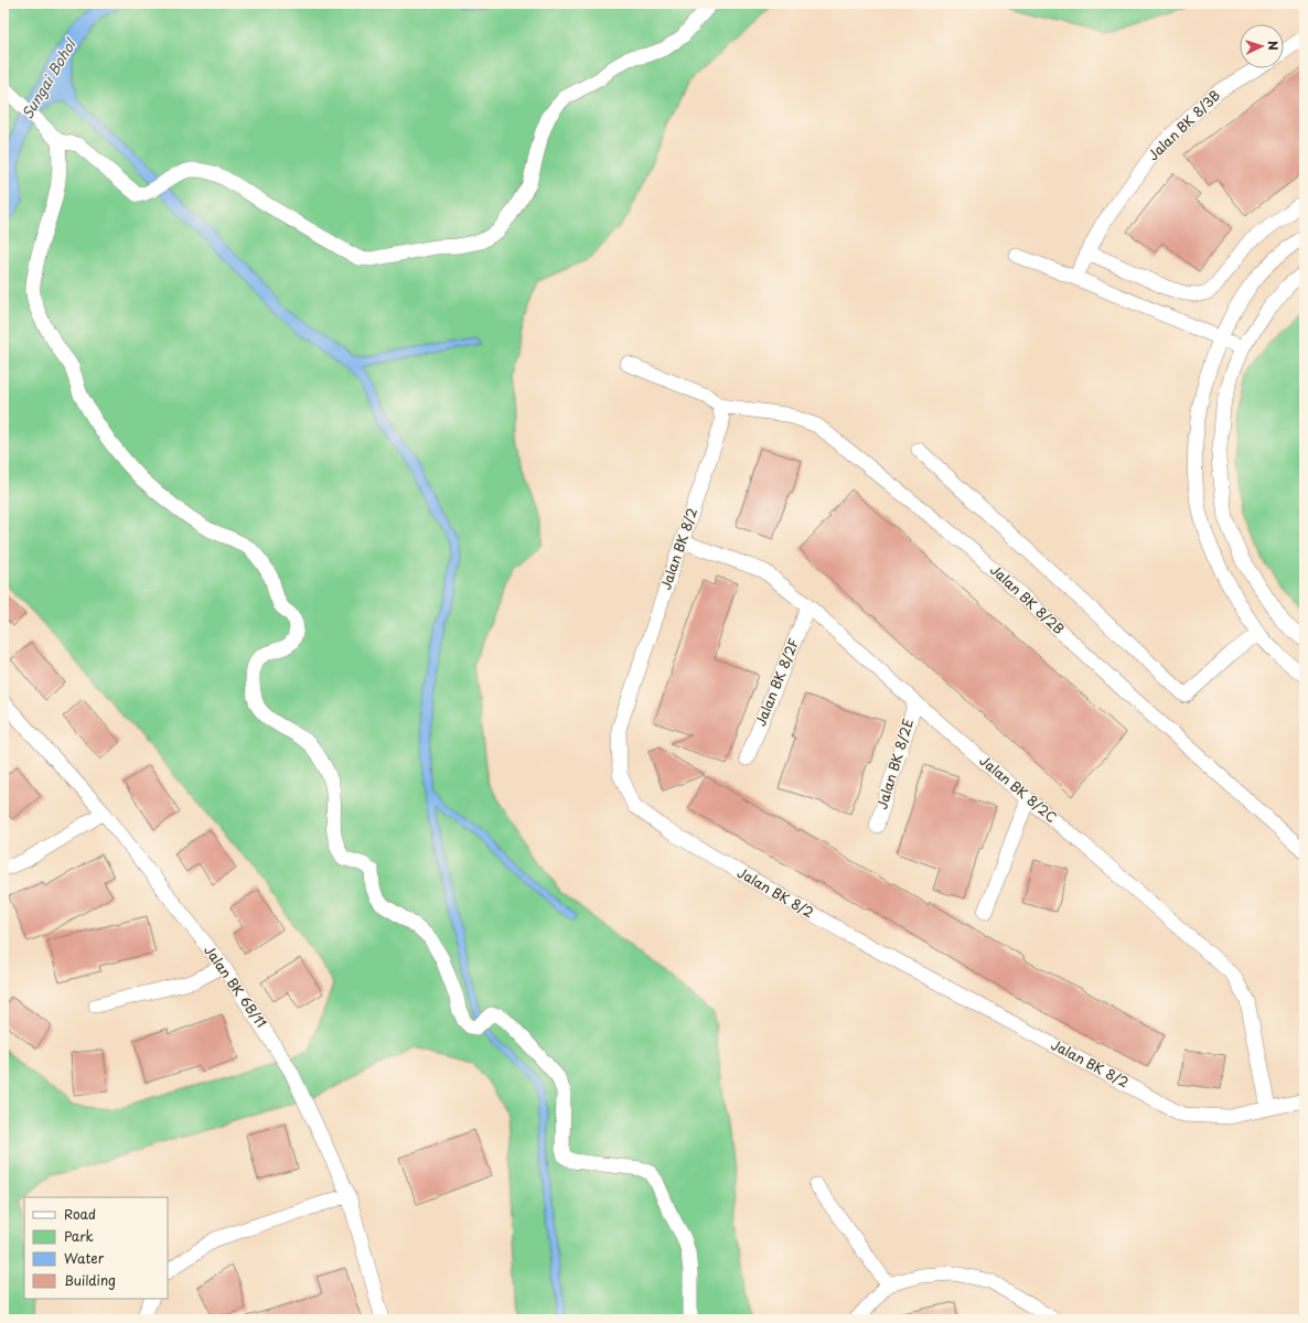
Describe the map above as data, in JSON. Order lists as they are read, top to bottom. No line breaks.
{"streets":{"street":["Jalan BK 8/3B","Jalan BK 8/2","Jalan BK 8/2B","Jalan BK 8/2F","Jalan BK 8/2E","Jalan BK 8/2C","Jalan BK 6B/11"]},"crossings":[["Jalan BK 8/2","Jalan BK 8/2B"],["Jalan BK 8/2","Jalan BK 8/2C"],["Jalan BK 8/2F","Jalan BK 8/2C"],["Jalan BK 8/2E","Jalan BK 8/2C"]],"water":["Sungai Bohol"],"legend":["Road","Park","Water","Building"],"north":"right"}
